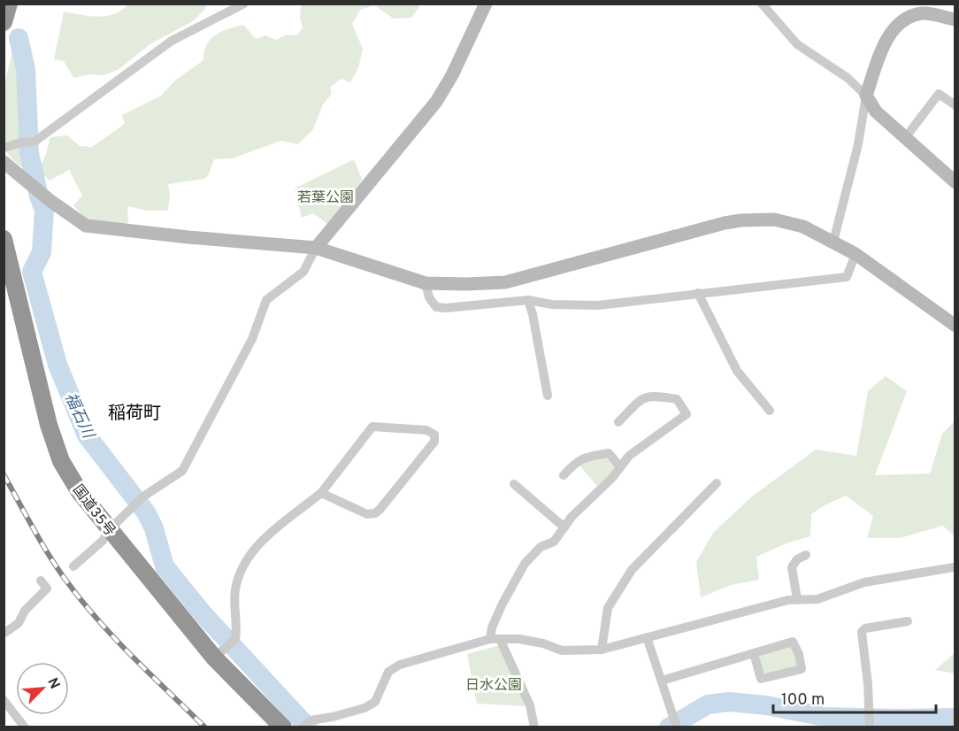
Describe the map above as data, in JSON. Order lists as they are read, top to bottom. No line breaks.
{"streets":{"highway":["国道35号"]},"districts":["稲荷町"],"water":["福石川"],"parks":["若葉公園","日水公園"],"scale_bar":"100 m","north":"top right"}
